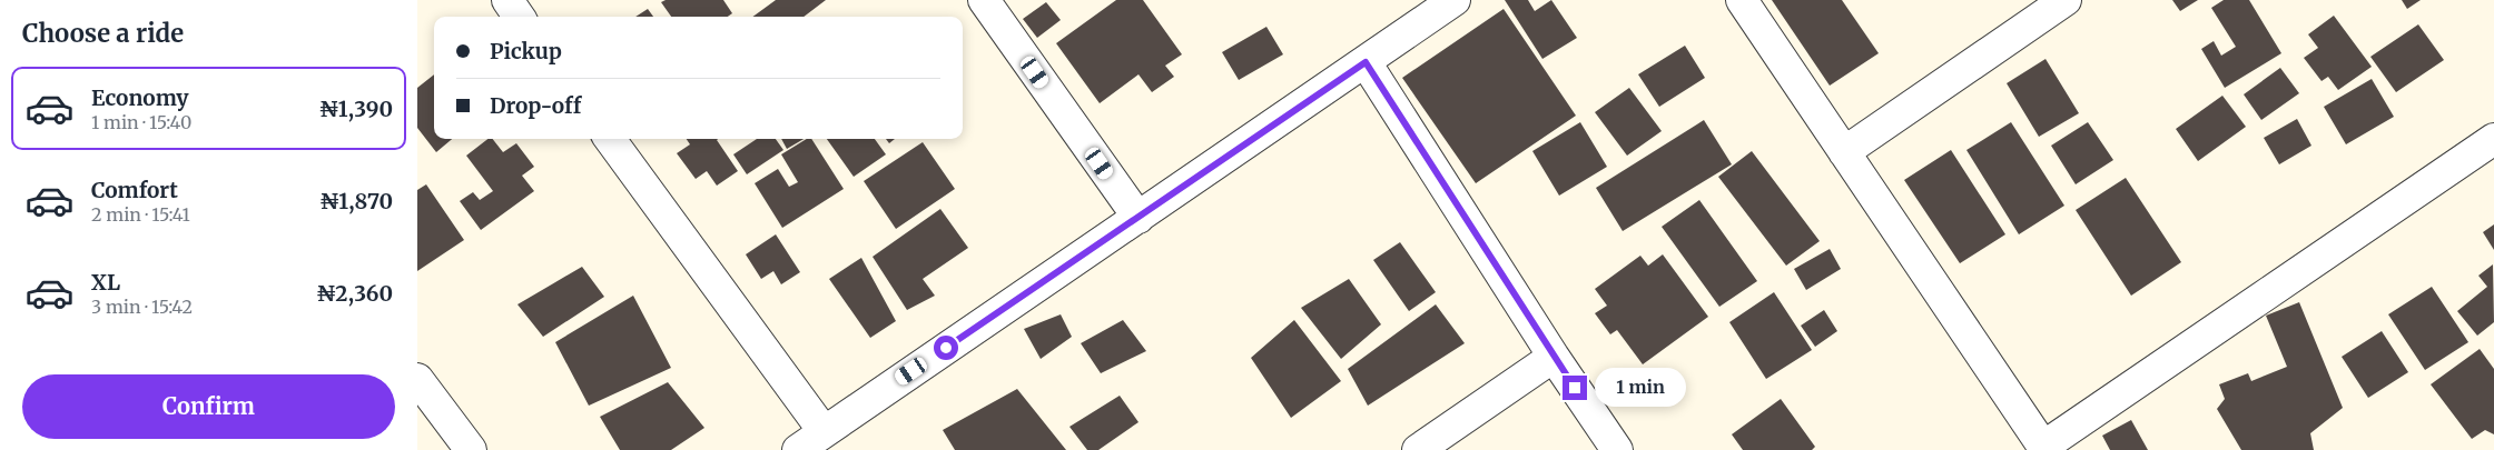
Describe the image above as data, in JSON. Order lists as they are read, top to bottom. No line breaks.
{"page":{"heading":"Choose a ride","banner":["Pickup","Drop-off"],"list":[{"name":"Economy","note":"1 min · 15:40","value":"₦1,390"},{"name":"Comfort","note":"2 min · 15:41","value":"₦1,870"},{"name":"XL","note":"3 min · 15:42","value":"₦2,360"}],"buttons":"Confirm","bubble":"1 min"}}
